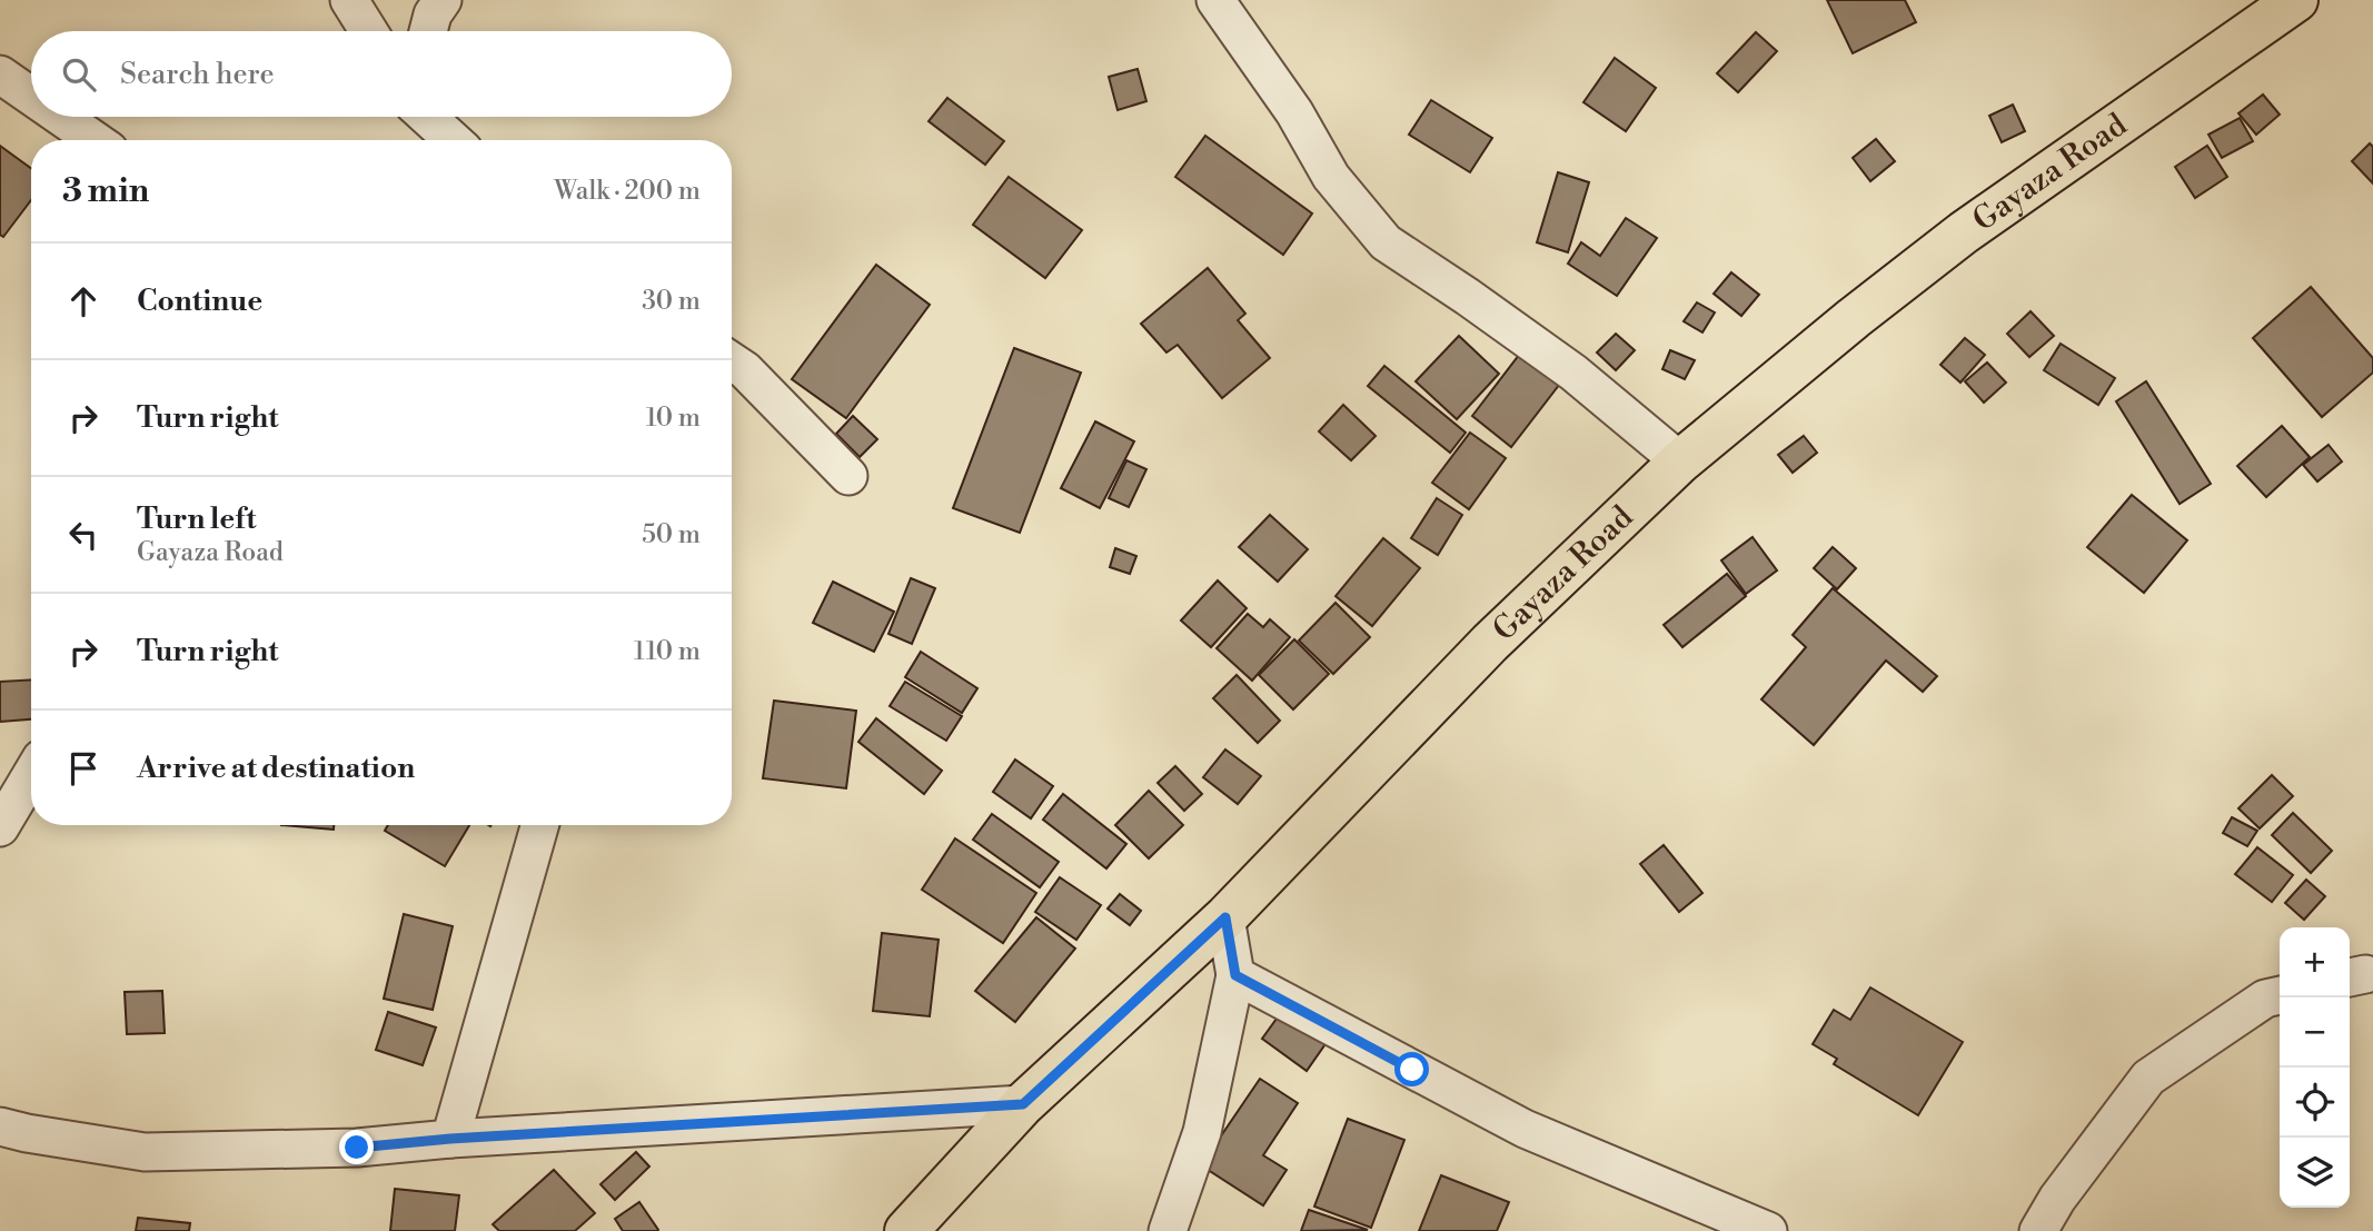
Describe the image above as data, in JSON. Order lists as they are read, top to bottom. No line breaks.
{"streets":{"main road":["Gayaza Road"]},"page":{"search":"Search here","heading":["3 min","Walk · 200 m"],"list":[["Continue","30 m"],["Turn right","10 m"],["Turn left","Gayaza Road","50 m"],["Turn right","110 m"],"Arrive at destination"],"map_buttons":["+","−"]}}
